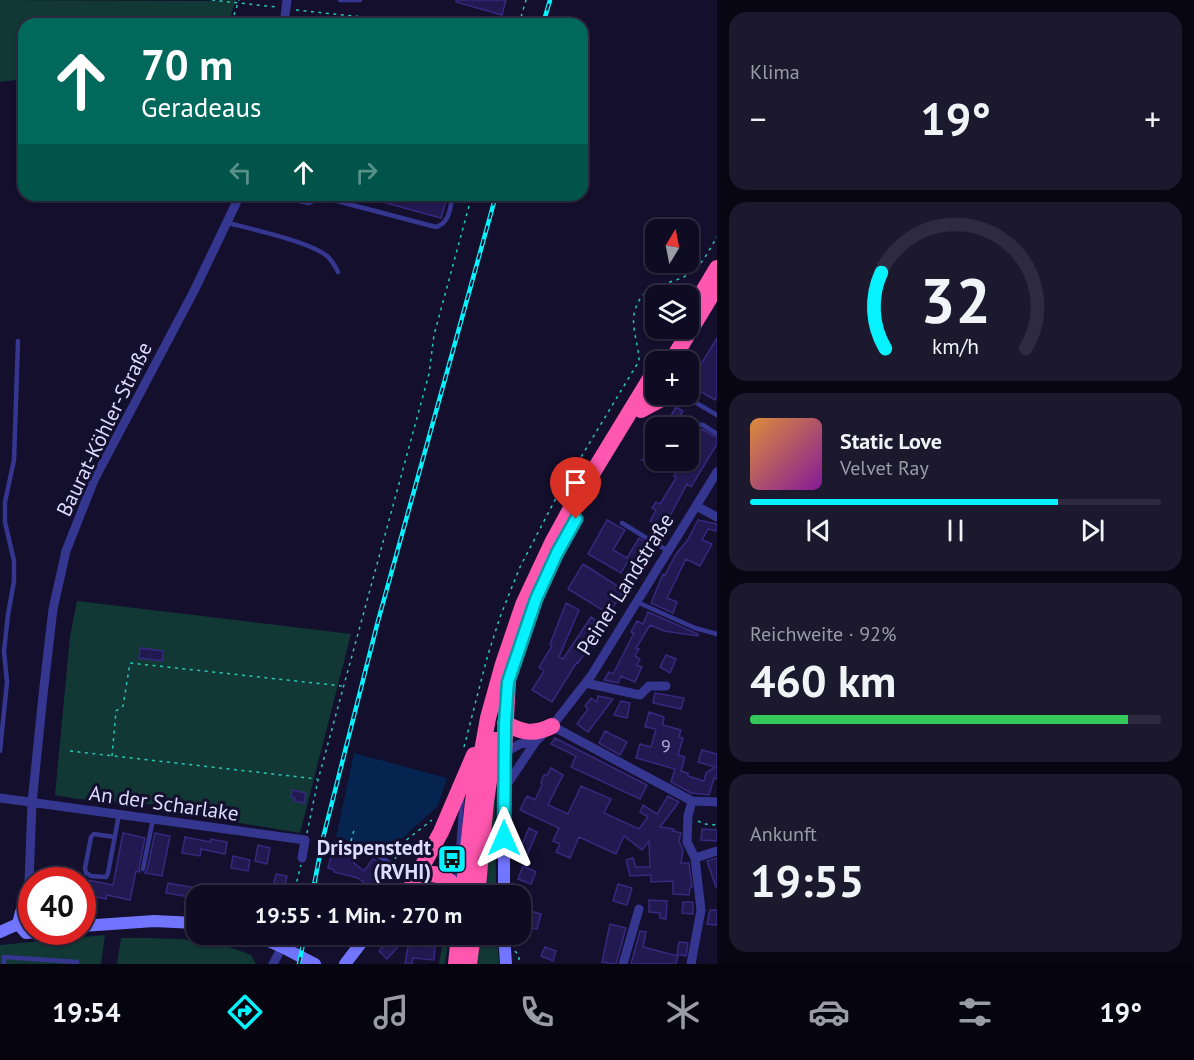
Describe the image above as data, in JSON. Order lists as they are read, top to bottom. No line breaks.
{"streets":{"street":["Baurat-Köhler-Straße","Peiner Landstraße","An der Scharlake"]},"crossings":[["Baurat-Köhler-Straße","An der Scharlake"]],"places":{"bus stop":["Drispenstedt (RVHI)"]},"house_numbers":["9"],"north":"top","page":{"tile":["Klima",["Reichweite · 92%","460 km"],["Ankunft","19:55"]],"turn":["70 m","Geradeaus"],"heat":["−","19°","+"],"map_buttons":["+","−"],"song":["Static Love","Velvet Ray"],"limit":"40","trip":"19:55 · 1 Min. · 270 m","tabs":["19:54","19°"],"gauge":["32","km/h"]}}
